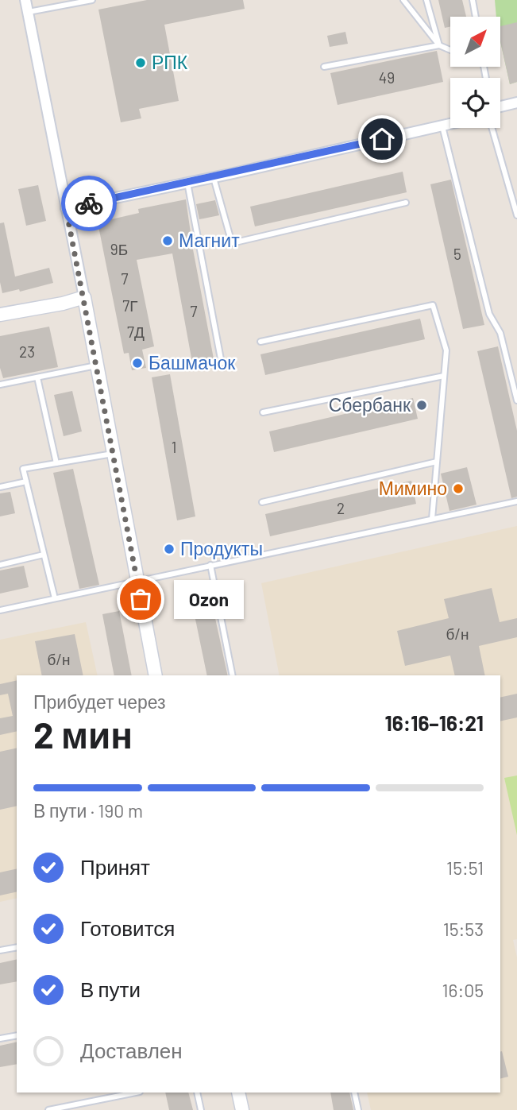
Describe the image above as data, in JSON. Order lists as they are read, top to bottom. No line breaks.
{"places":["РПК","Магнит","Башмачок","Сбербанк","Мимино","Продукты","Ozon"],"house_numbers":["49","9Б","5","7","7Г","7","7Д","23","1","2","б/н","б/н"],"north":"top right","page":{"bubble":"Ozon","heading":["2 мин","Прибудет через","16:16–16:21"],"bar":"В пути · 190 m","list":[["Принят","15:51"],["Готовится","15:53"],["В пути","16:05"],"Доставлен"]}}
